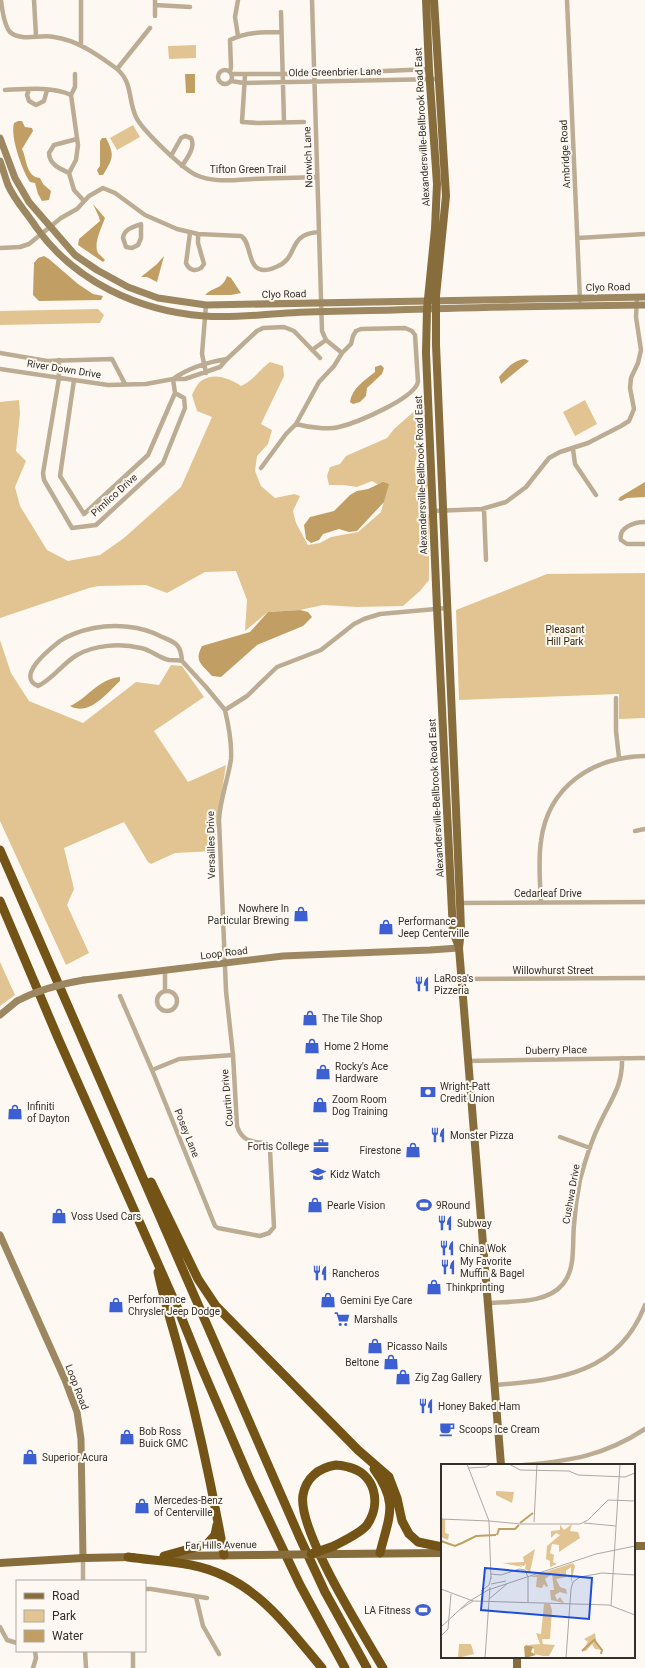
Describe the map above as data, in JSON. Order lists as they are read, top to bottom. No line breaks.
{"streets":{"main road":["Alexandersville-Bellbrook Road East","Far Hills Avenue"],"street":["Olde Greenbrier Lane","Ambridge Road","Norwich Lane","Tifton Green Trail","Clyo Road","River Down Drive","Pimlico Drive","Versailles Drive","Cedarleaf Drive","Loop Road","Willowhurst Street","Duberry Place","Courtin Drive","Posey Lane","Cushwa Drive"]},"crossings":[["Olde Greenbrier Lane","Alexandersville-Bellbrook Road East"],["Olde Greenbrier Lane","Norwich Lane"],["Alexandersville-Bellbrook Road East","Clyo Road"],["Alexandersville-Bellbrook Road East","Cedarleaf Drive"],["Alexandersville-Bellbrook Road East","Loop Road"],["Alexandersville-Bellbrook Road East","Willowhurst Street"],["Alexandersville-Bellbrook Road East","Duberry Place"],["Alexandersville-Bellbrook Road East","Cushwa Drive"],["Ambridge Road","Clyo Road"],["Norwich Lane","Tifton Green Trail"],["Norwich Lane","Clyo Road"],["River Down Drive","Pimlico Drive"],["Versailles Drive","Loop Road"],["Versailles Drive","Courtin Drive"],["Loop Road","Courtin Drive"],["Loop Road","Far Hills Avenue"],["Duberry Place","Cushwa Drive"],["Courtin Drive","Posey Lane"]],"parks":["Pleasant Hill Park"],"places":{"shop":["Nowhere In Particular Brewing","Performance Jeep Centerville","The Tile Shop","Home 2 Home","Rocky's Ace Hardware","Zoom Room Dog Training","Infiniti of Dayton","Firestone","Pearle Vision","Voss Used Cars","Thinkprinting","Gemini Eye Care","Performance Chrysler Jeep Dodge","Picasso Nails","Beltone","Zig Zag Gallery","Bob Ross Buick GMC","Superior Acura","Mercedes-Benz of Centerville"],"restaurant":["LaRosa's Pizzeria","Monster Pizza","Subway","China Wok","My Favorite Muffin & Bagel","Rancheros","Honey Baked Ham"],"bank":["Wright-Patt Credit Union"],"office":["Fortis College"],"school or university":["Kidz Watch"],"sports":["9Round","LA Fitness"],"supermarket":["Marshalls"],"cafe":["Scoops Ice Cream"]},"legend":["Road","Park","Water"]}
